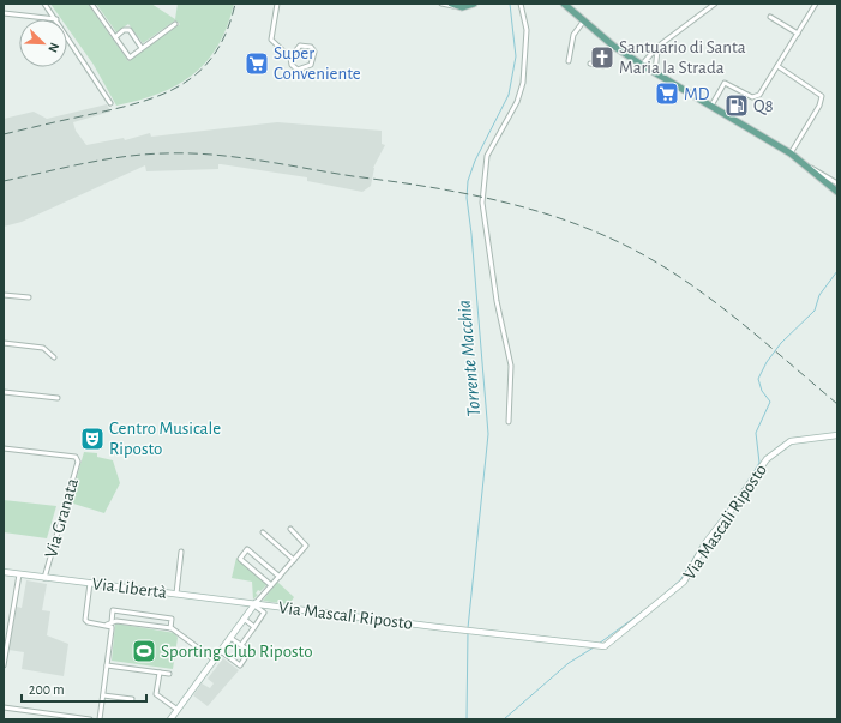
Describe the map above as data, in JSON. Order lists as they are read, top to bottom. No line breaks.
{"streets":{"street":["Via Granata","Via Mascali Riposto","Via Libertà"]},"crossings":[["Via Granata","Via Libertà"],["Via Mascali Riposto","Via Libertà"]],"water":["Torrente Macchia"],"places":{"church":["Santuario di Santa Maria la Strada"],"supermarket":["Super Conveniente","MD"],"fuel station":["Q8"],"theatre":["Centro Musicale Riposto"],"sports":["Sporting Club Riposto"]},"scale_bar":"200 m","north":"bottom right"}
